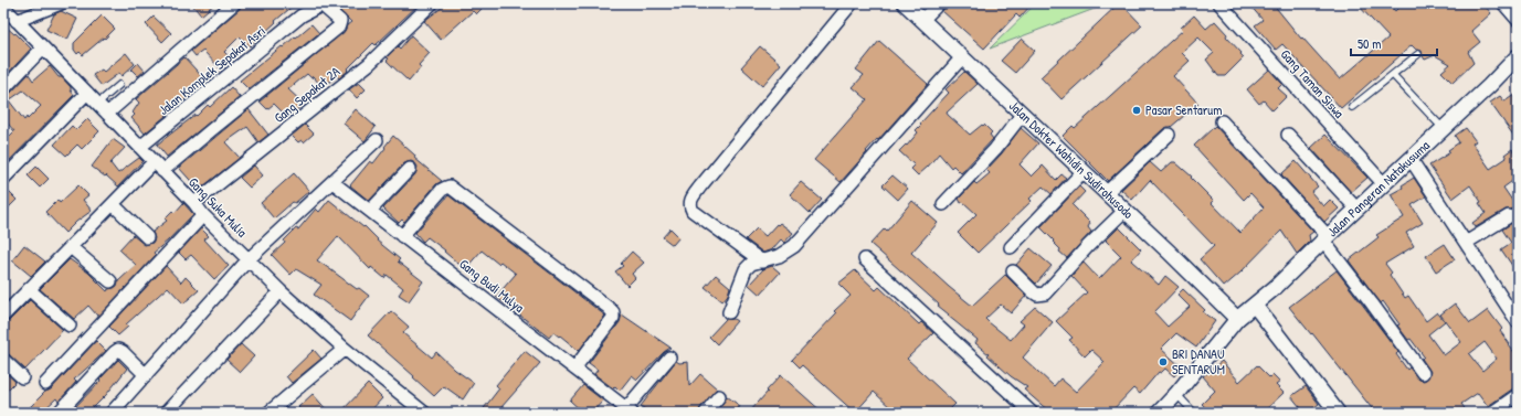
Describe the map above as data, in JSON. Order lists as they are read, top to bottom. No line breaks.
{"streets":{"street":["Jalan Komplek Sepakat Asri","Gang Taman Siswa","Gang Sepakat 2A","Jalan Dokter Wahidin Sudirohusodo","Jalan Pangeran Natakusuma","Gang Suka Mulia","Gang Budi Mulya"]},"crossings":[["Jalan Komplek Sepakat Asri","Gang Suka Mulia"],["Gang Taman Siswa","Jalan Pangeran Natakusuma"],["Gang Sepakat 2A","Gang Suka Mulia"],["Jalan Dokter Wahidin Sudirohusodo","Jalan Pangeran Natakusuma"]],"places":["Pasar Sentarum","BRI DANAU SENTARUM"],"scale_bar":"50 m"}
